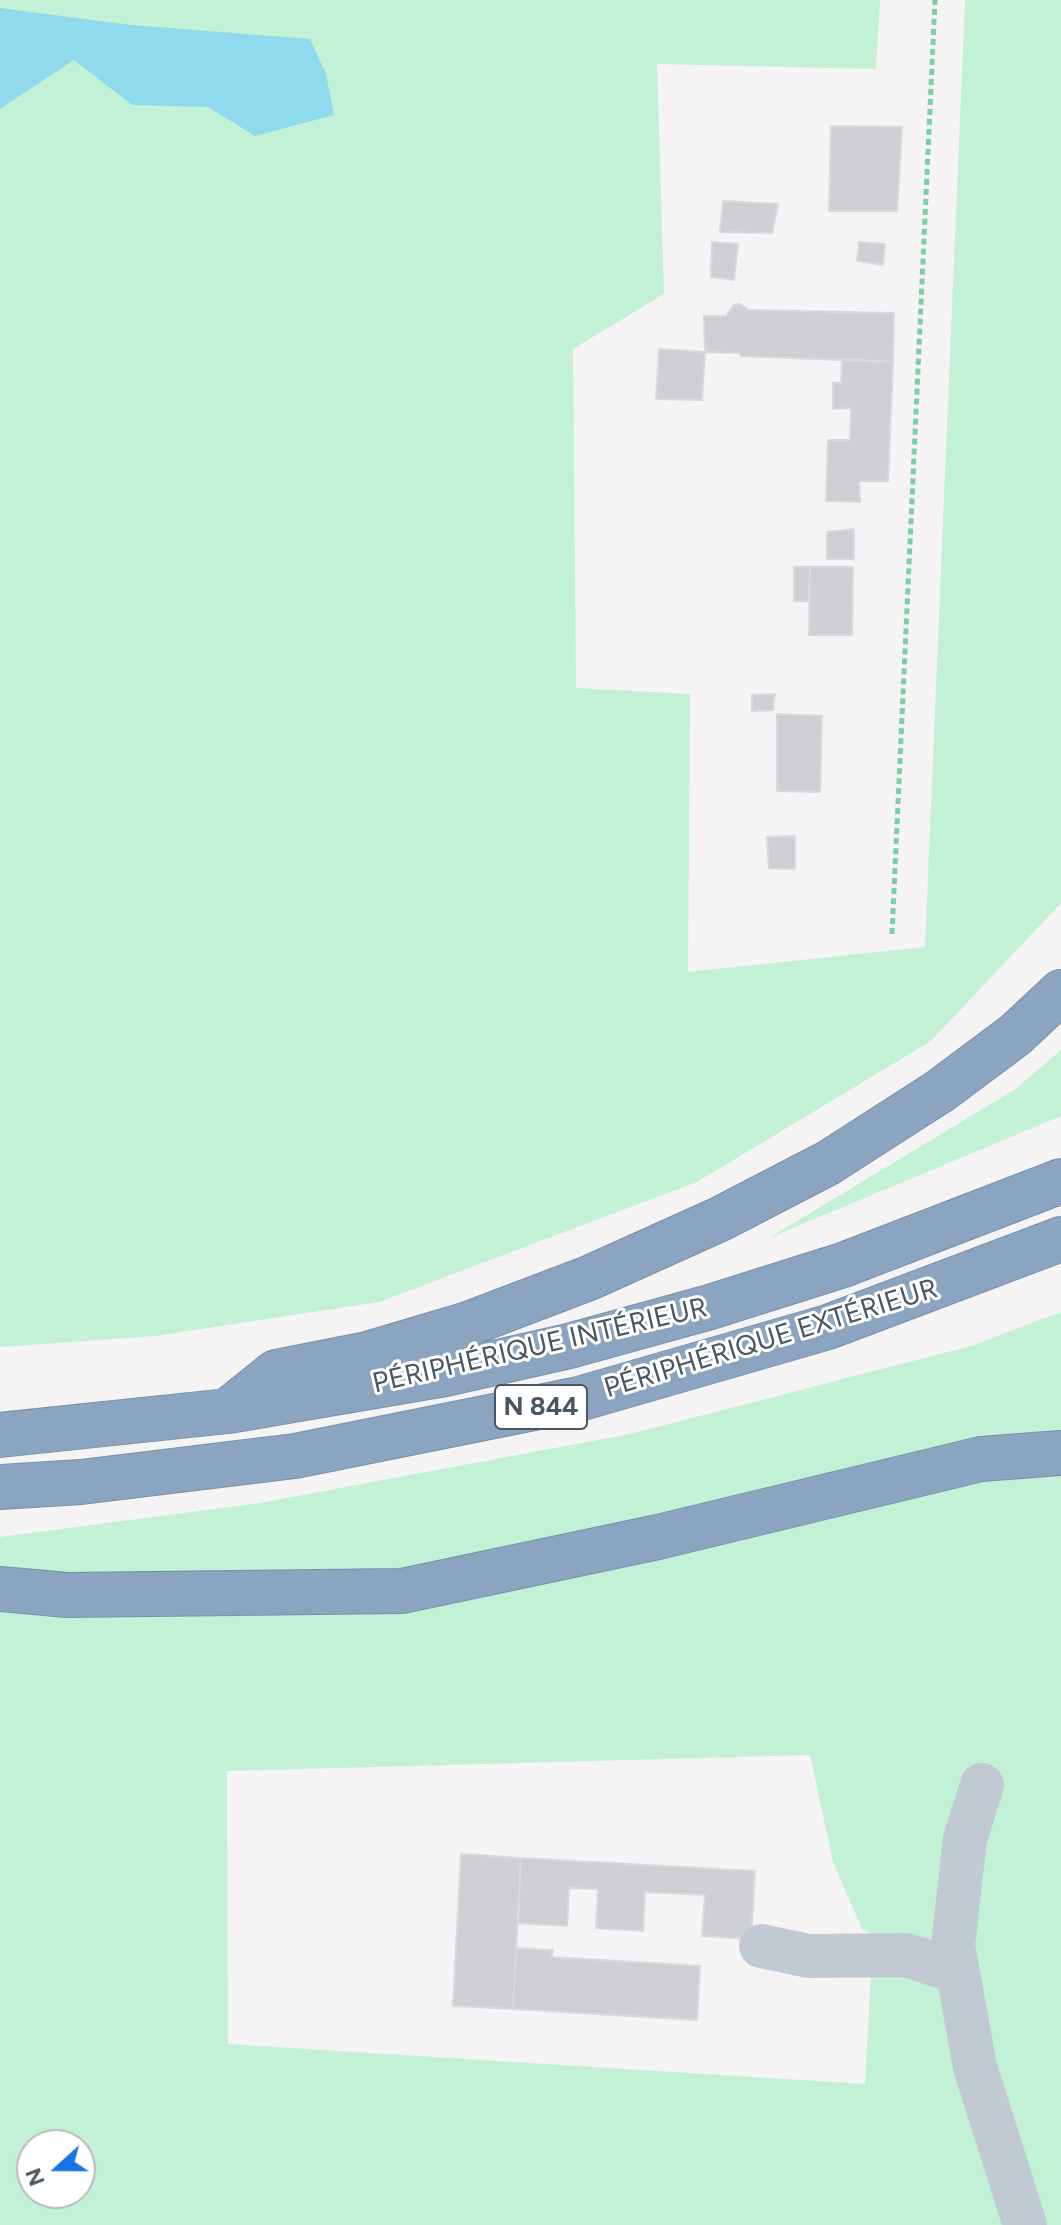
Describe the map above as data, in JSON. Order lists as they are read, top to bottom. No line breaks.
{"streets":{"highway":["PÉRIPHÉRIQUE EXTÉRIEUR","PÉRIPHÉRIQUE INTÉRIEUR","N 844"]},"north":"left"}
